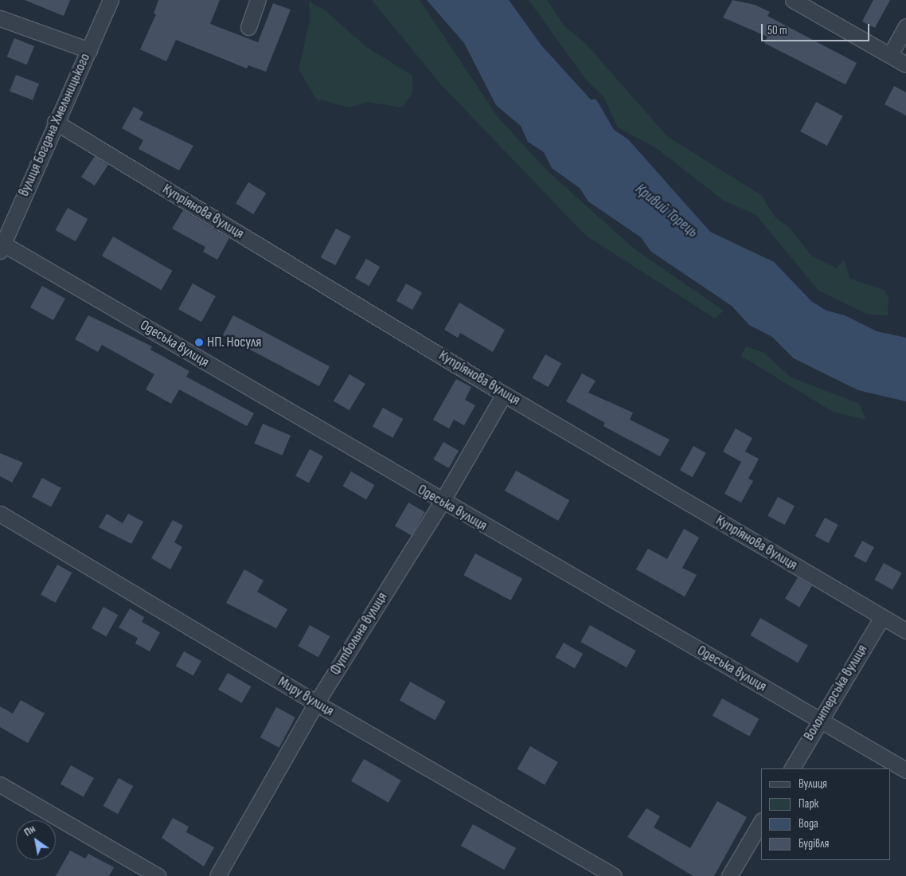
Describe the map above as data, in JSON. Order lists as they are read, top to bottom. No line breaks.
{"streets":{"street":["вулиця Богдана Хмельницького","Купріянова вулиця","Одеська вулиця","Футбольна вулиця","Волонтерська вулиця","Миру вулиця"]},"crossings":[["вулиця Богдана Хмельницького","Купріянова вулиця"],["вулиця Богдана Хмельницького","Одеська вулиця"],["Купріянова вулиця","Футбольна вулиця"],["Купріянова вулиця","Волонтерська вулиця"],["Одеська вулиця","Футбольна вулиця"],["Одеська вулиця","Волонтерська вулиця"],["Футбольна вулиця","Миру вулиця"]],"water":["Кривий Торець"],"places":["НП. Носуля"],"legend":["Вулиця","Парк","Вода","Будівля"],"scale_bar":"50 m","north":"top left"}
